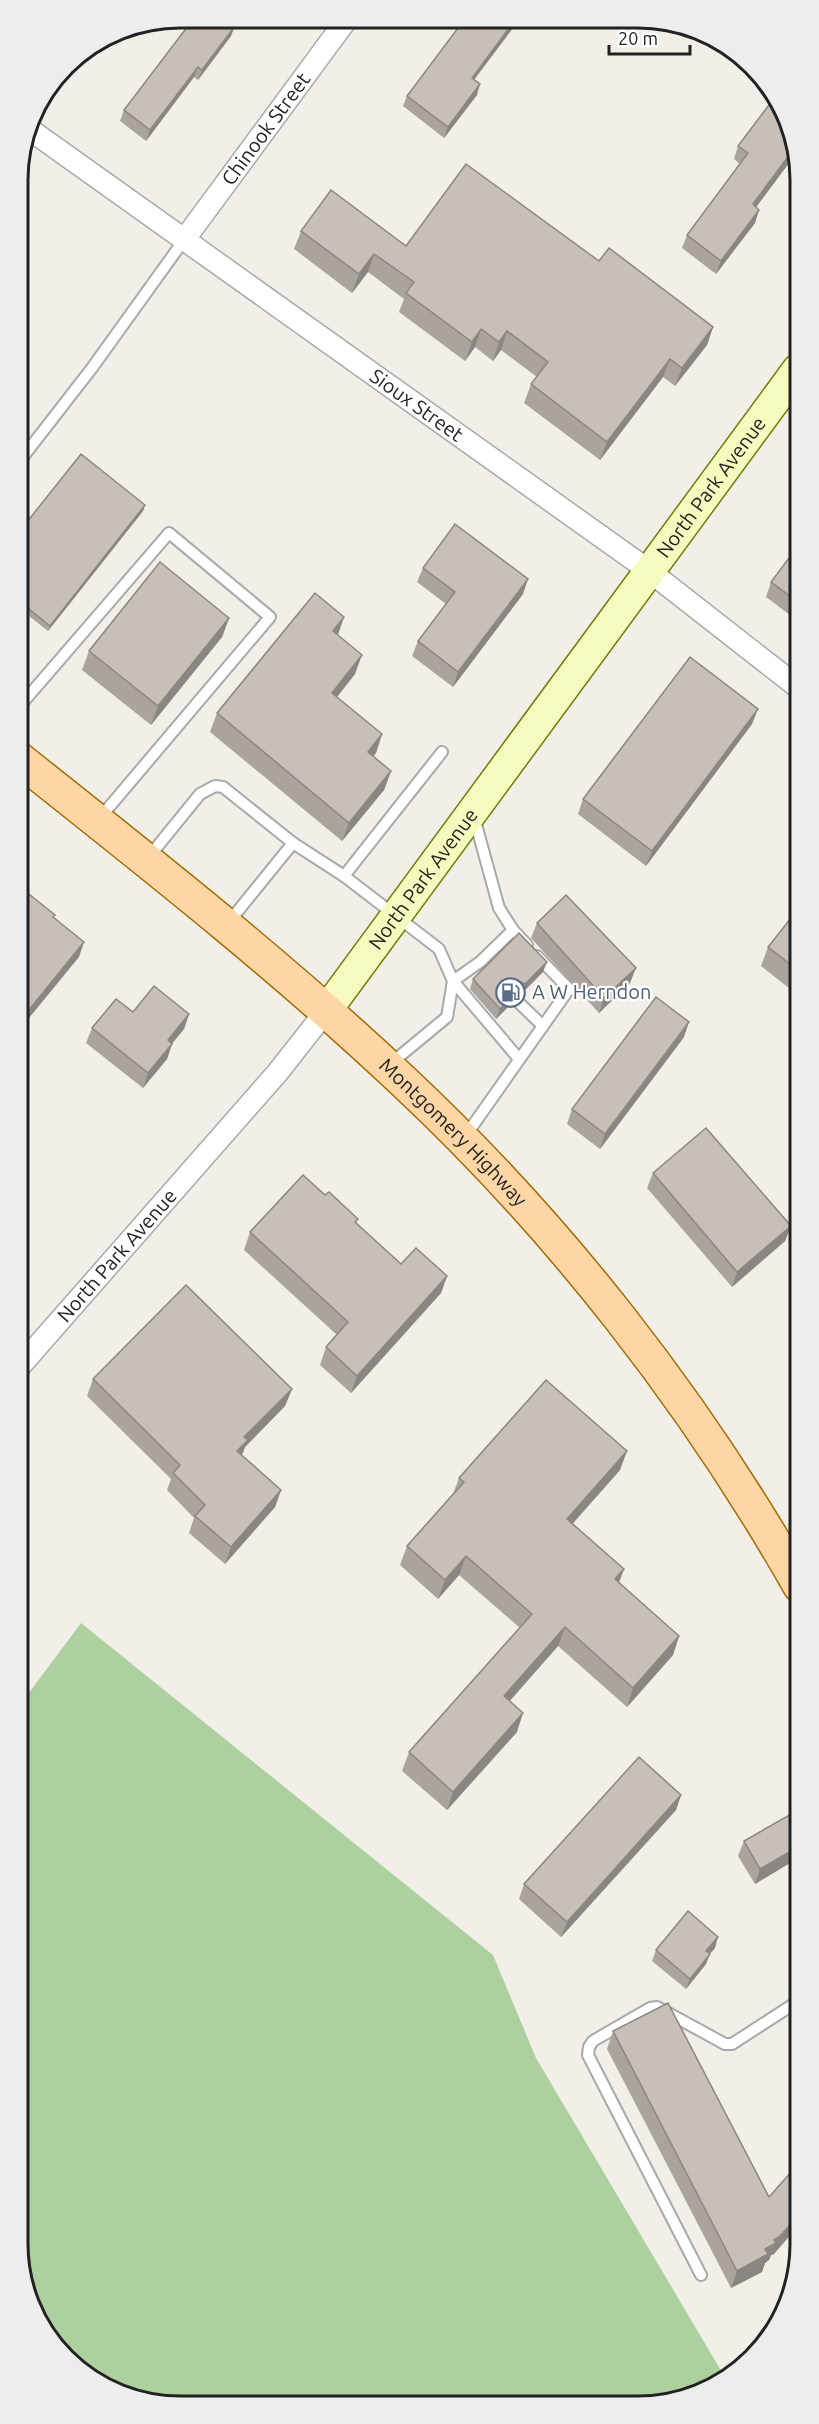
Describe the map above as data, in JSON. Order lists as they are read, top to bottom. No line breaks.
{"streets":{"main road":["Montgomery Highway"],"street":["Chinook Street","Sioux Street","North Park Avenue"]},"crossings":[["Chinook Street","Sioux Street"],["Sioux Street","North Park Avenue"],["North Park Avenue","Montgomery Highway"]],"places":{"fuel station":["A W Herndon"]},"scale_bar":"20 m"}
